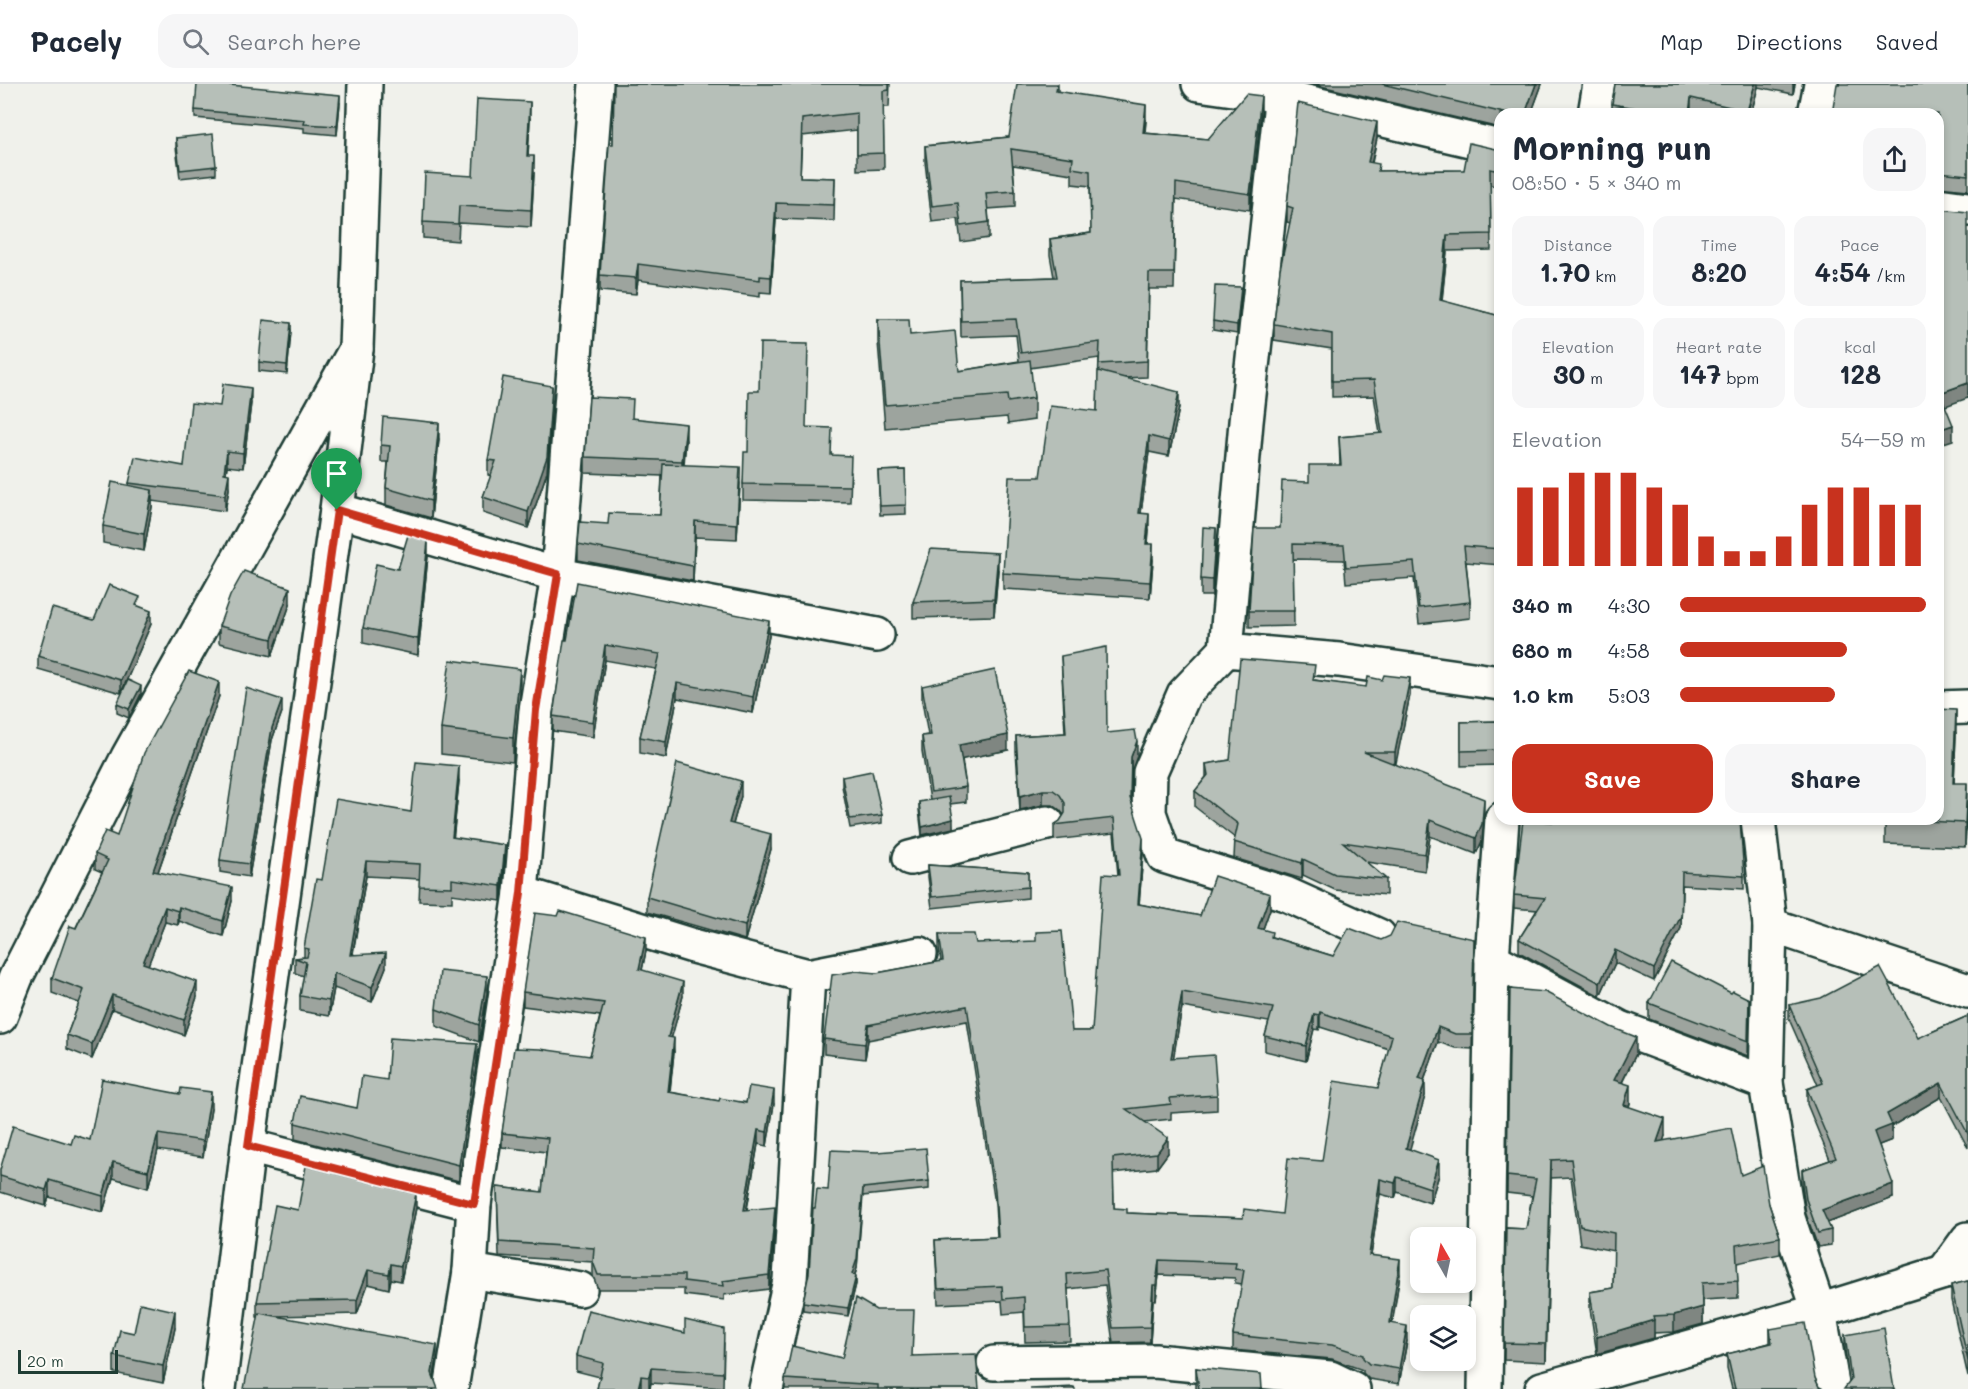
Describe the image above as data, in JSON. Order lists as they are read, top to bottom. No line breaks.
{"scale_bar":"20 m","north":"top","page":{"header":"Pacely","search":"Search here","nav":["Map","Directions","Saved"],"heading":["Morning run","08:50 · 5 × 340 m"],"stats":[["Distance","1.70 km"],["Time","8:20"],["Pace","4:54 /km"],["Elevation","30 m"],["Heart rate","147 bpm"],["kcal","128"]],"chart":["Elevation","54–59 m"],"list":[{"name":"340 m","note":"4:30"},{"name":"680 m","note":"4:58"},{"name":"1.0 km","note":"5:03"}],"buttons":["Save","Share"],"scale":"20 m"}}
